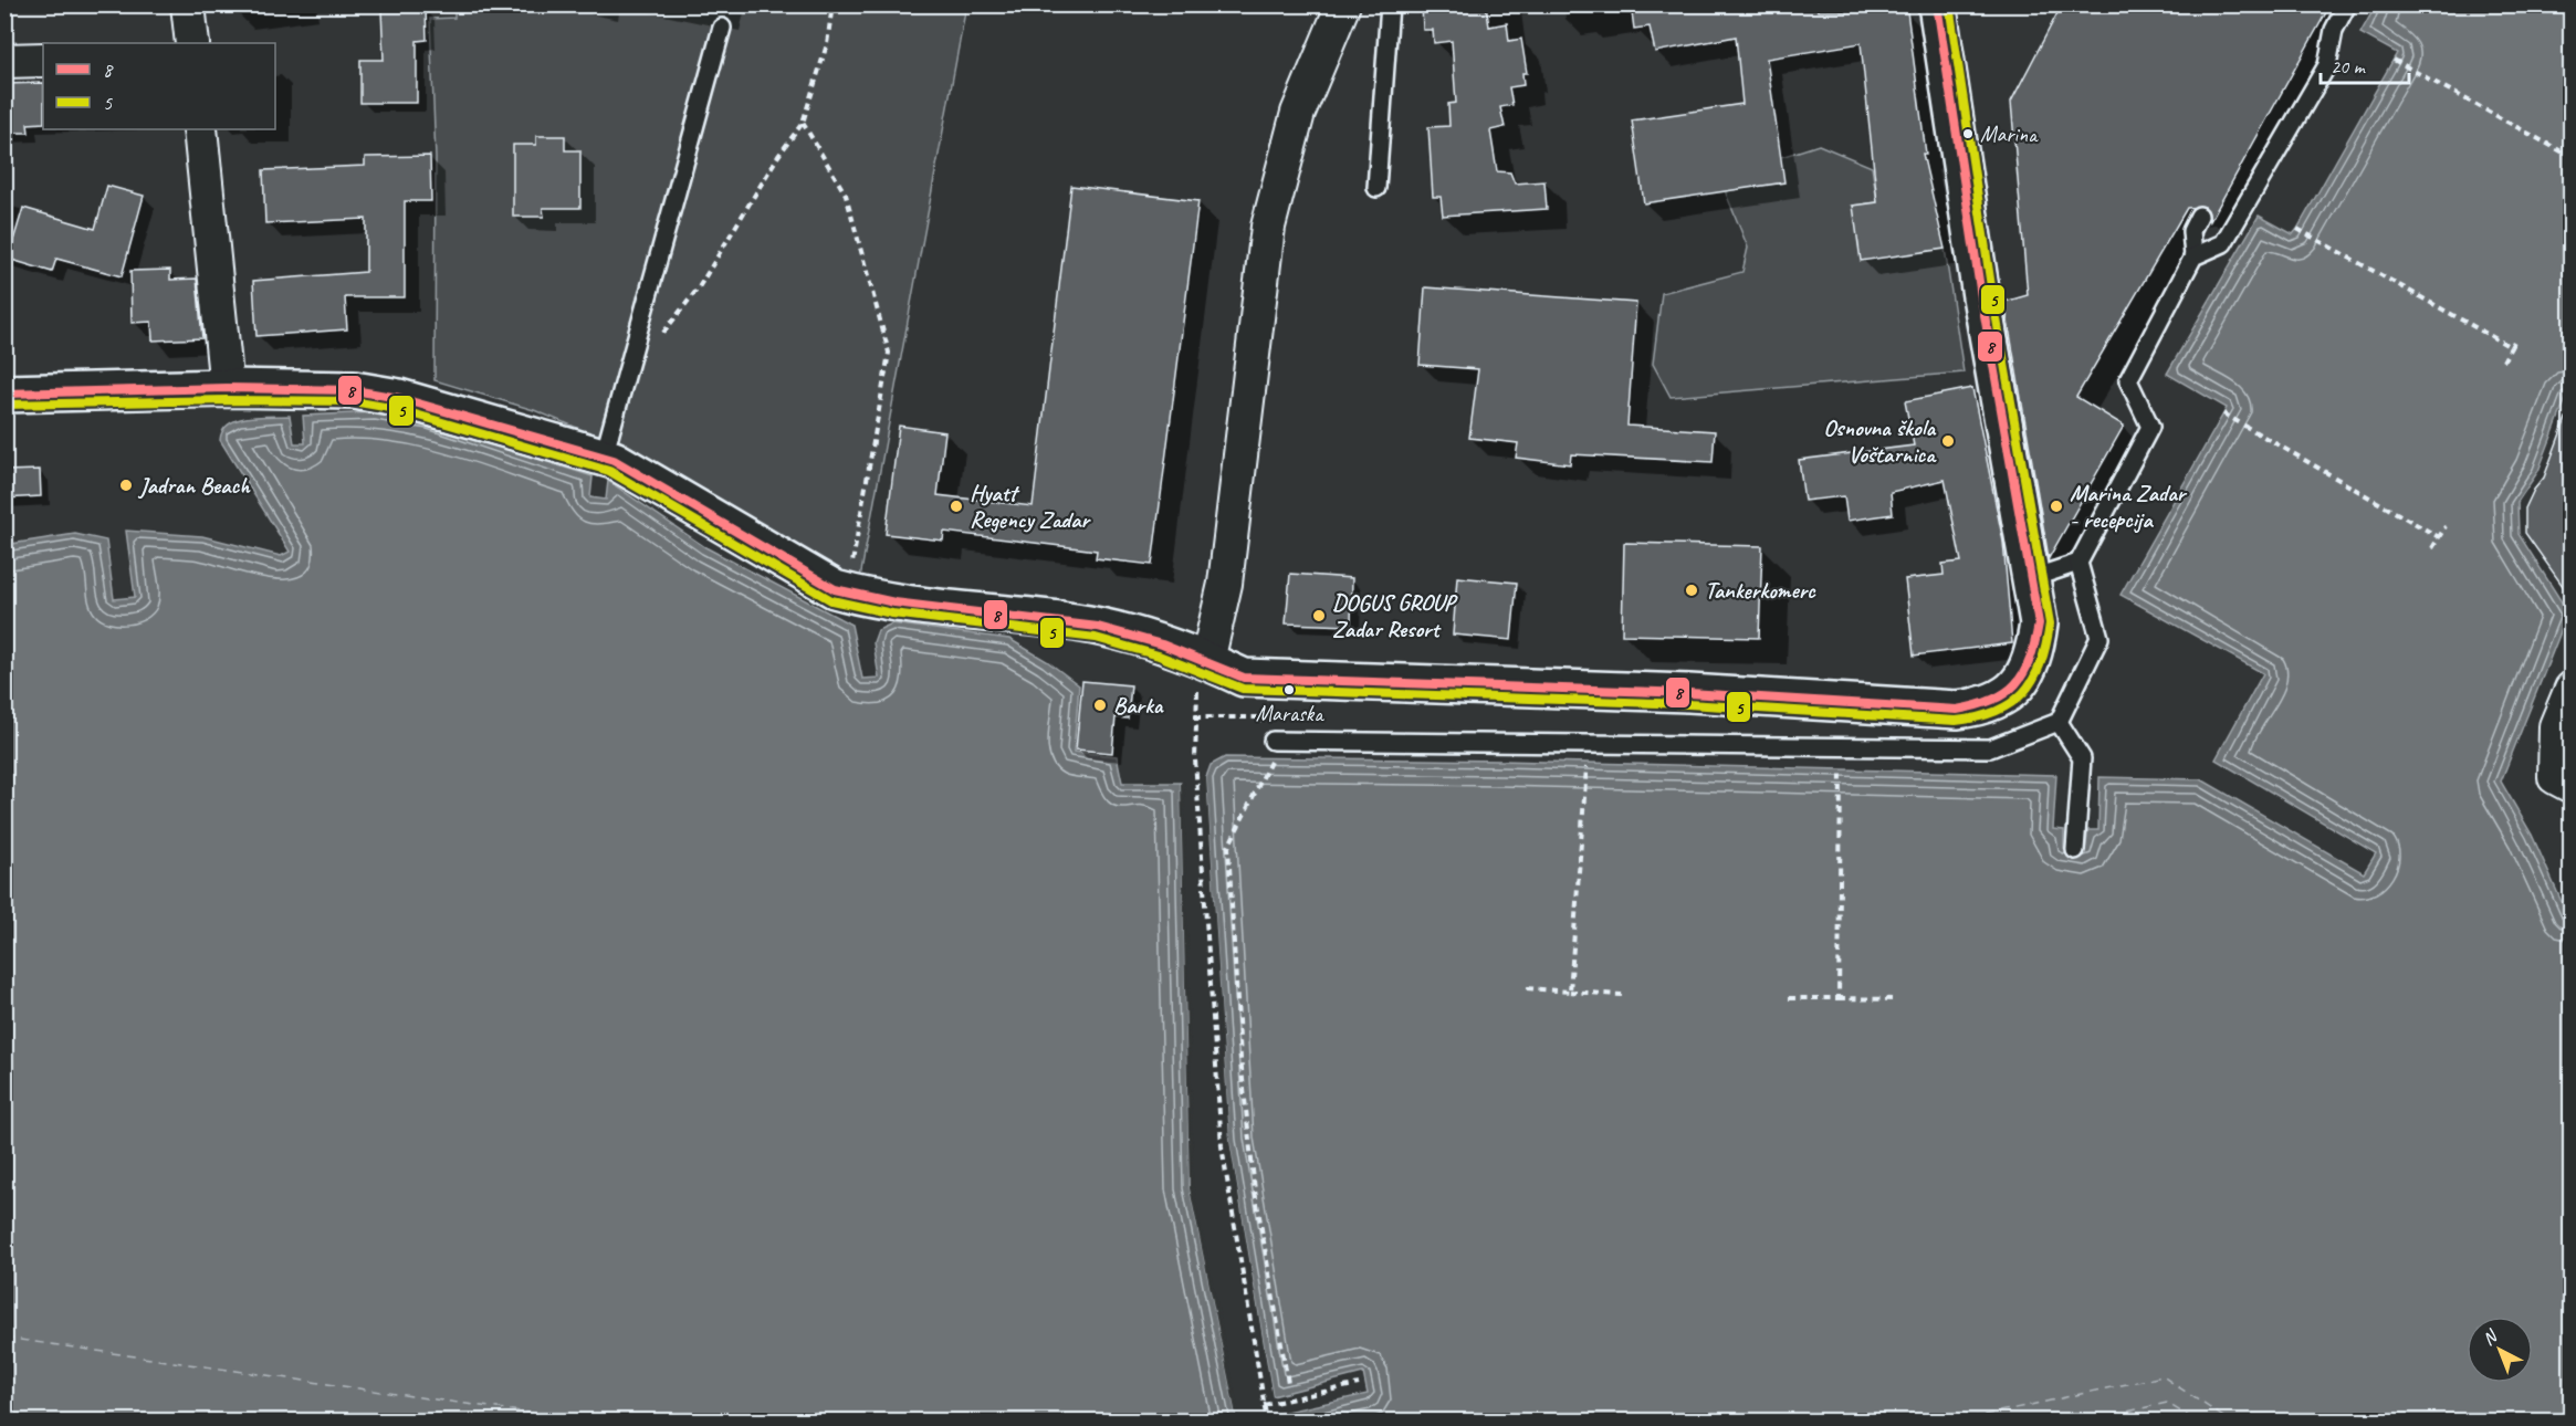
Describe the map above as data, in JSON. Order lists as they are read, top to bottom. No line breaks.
{"places":["Marina","Osnovna škola Voštarnica","Jadran Beach","Hyatt Regency Zadar","Marina Zadar - recepcija","Tankerkomerc","DOGUS GROUP Zadar Resort","Maraska","Barka"],"lines":["transit line 8","transit line 5"],"legend":["8","5"],"scale_bar":"20 m","north":"top left"}
